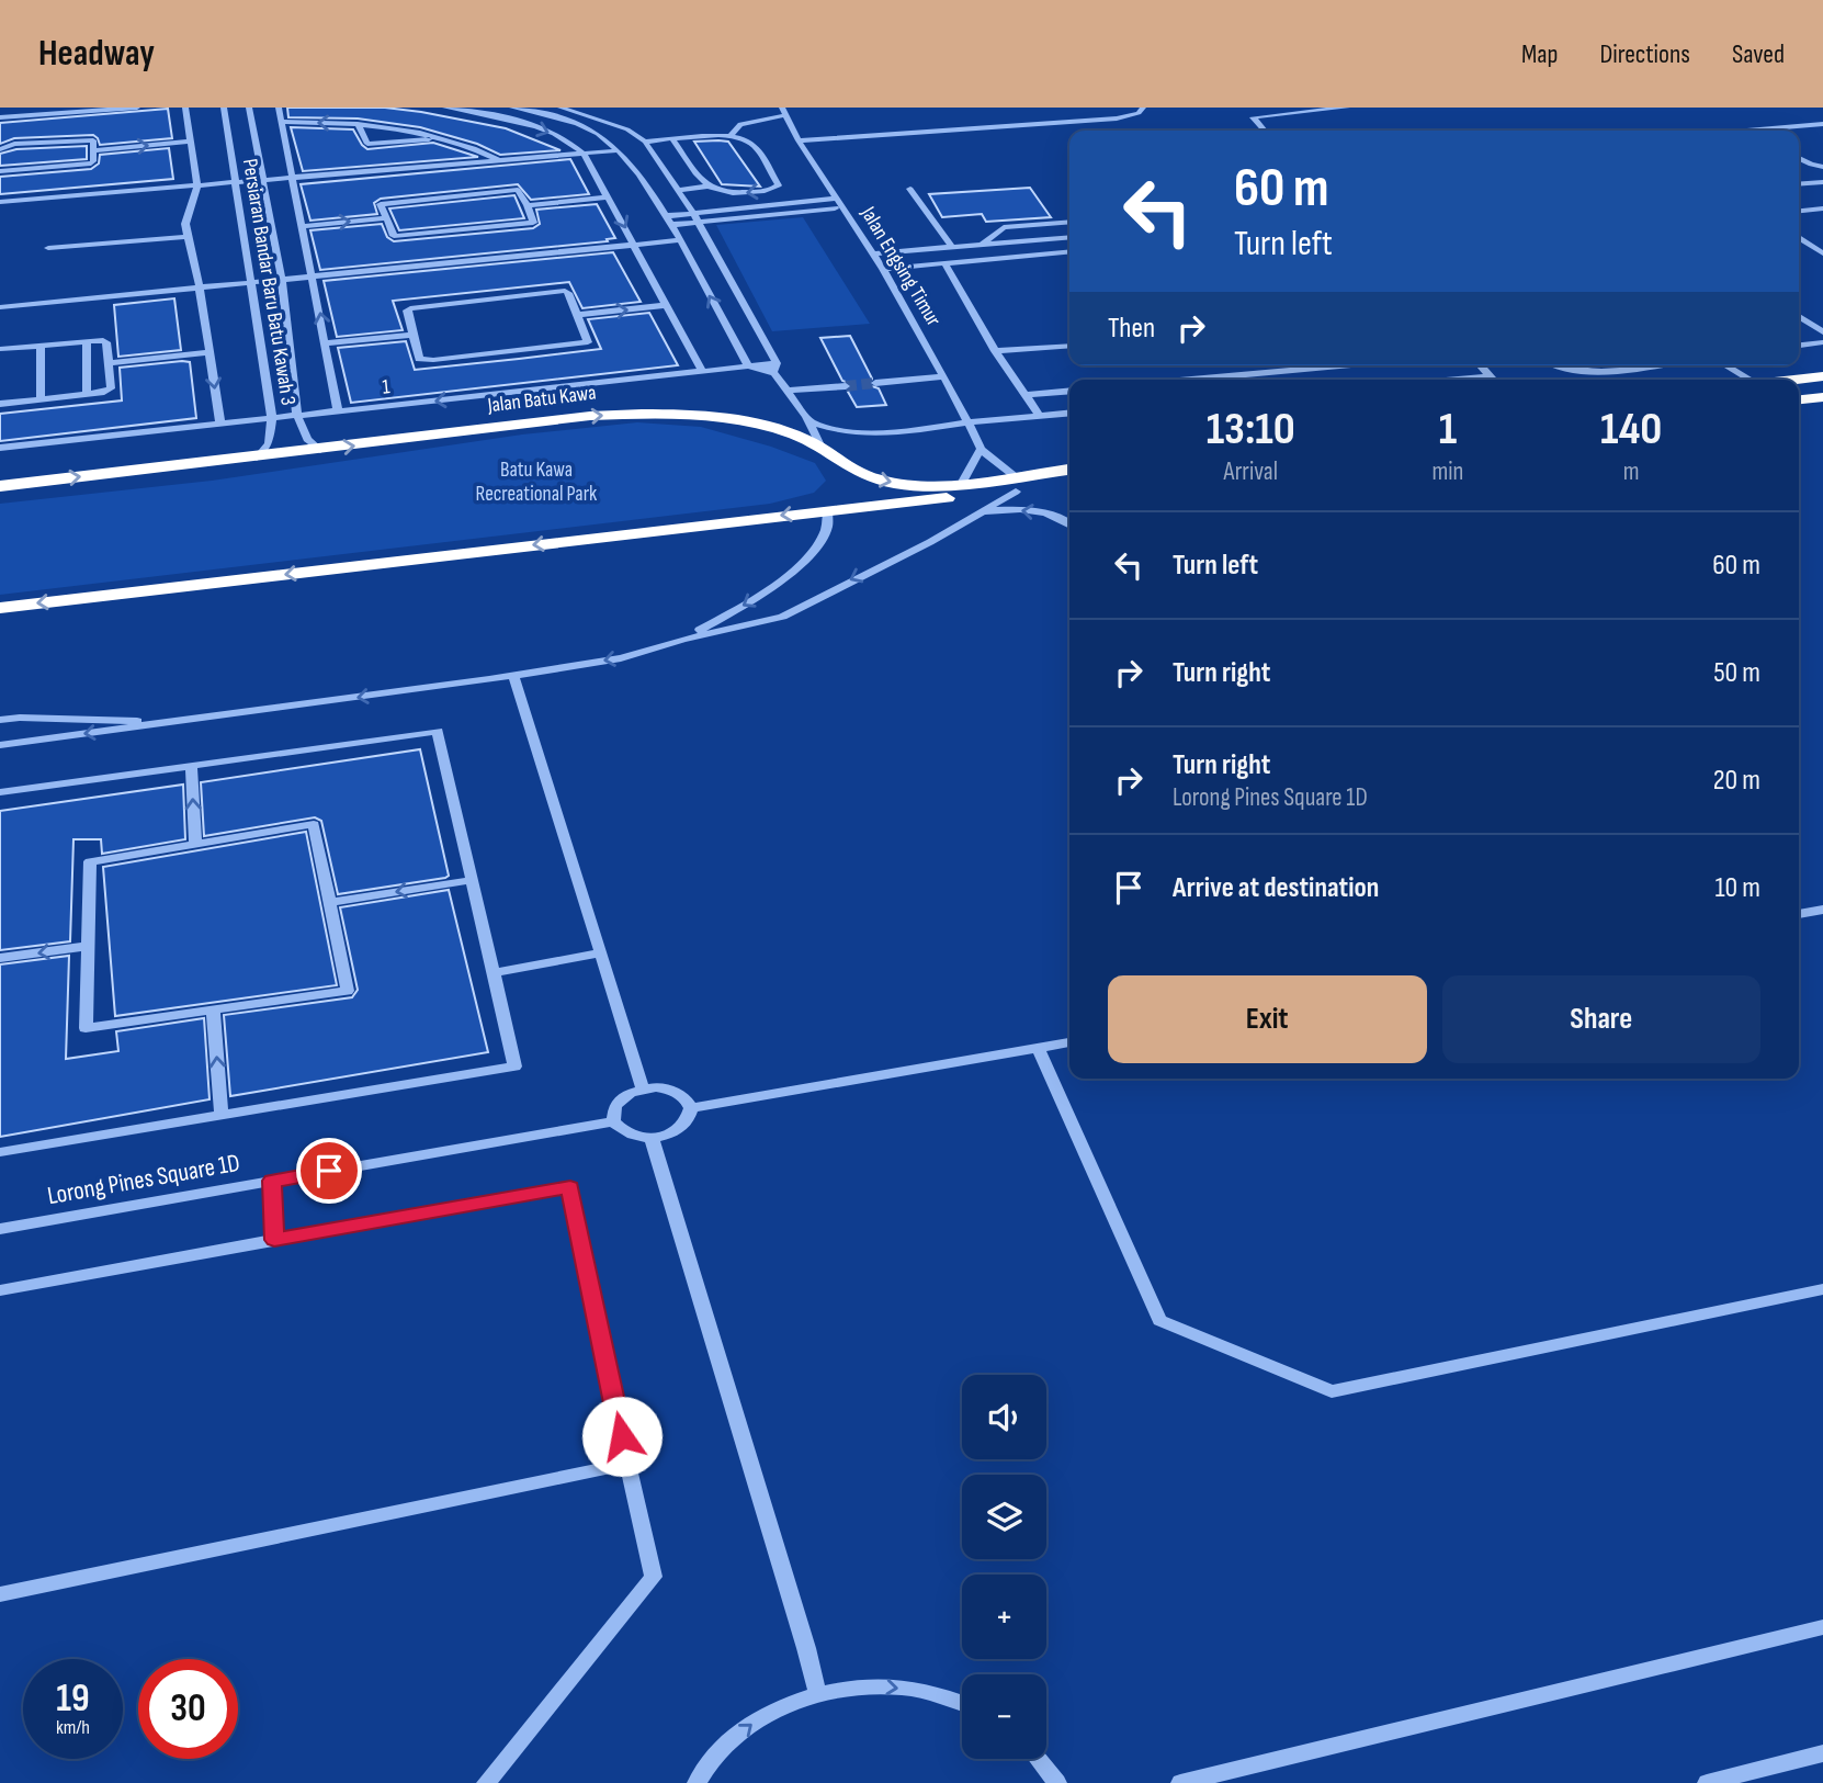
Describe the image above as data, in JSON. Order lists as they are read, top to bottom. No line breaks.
{"streets":{"highway":["Jalan Batu Kawa"],"street":["Jalan Engsing Timur","Persiaran Bandar Baru Batu Kawah 3","1","Lorong Pines Square 1D"]},"crossings":[["Jalan Engsing Timur","Jalan Batu Kawa"],["Persiaran Bandar Baru Batu Kawah 3","1"],["Persiaran Bandar Baru Batu Kawah 3","Jalan Batu Kawa"]],"parks":["Batu Kawa Recreational Park"],"page":{"header":"Headway","nav":["Map","Directions","Saved"],"turn":["60 m","Turn left"],"then":"Then","eta":["13:10","Arrival","1","min","140","m"],"list":[{"name":"Turn left","value":"60 m"},{"name":"Turn right","value":"50 m"},{"name":"Turn right","note":"Lorong Pines Square 1D","value":"20 m"},{"name":"Arrive at destination","value":"10 m"}],"buttons":["Exit","Share"],"map_buttons":["+","−"],"speed":"19 km/h","limit":"30"}}
